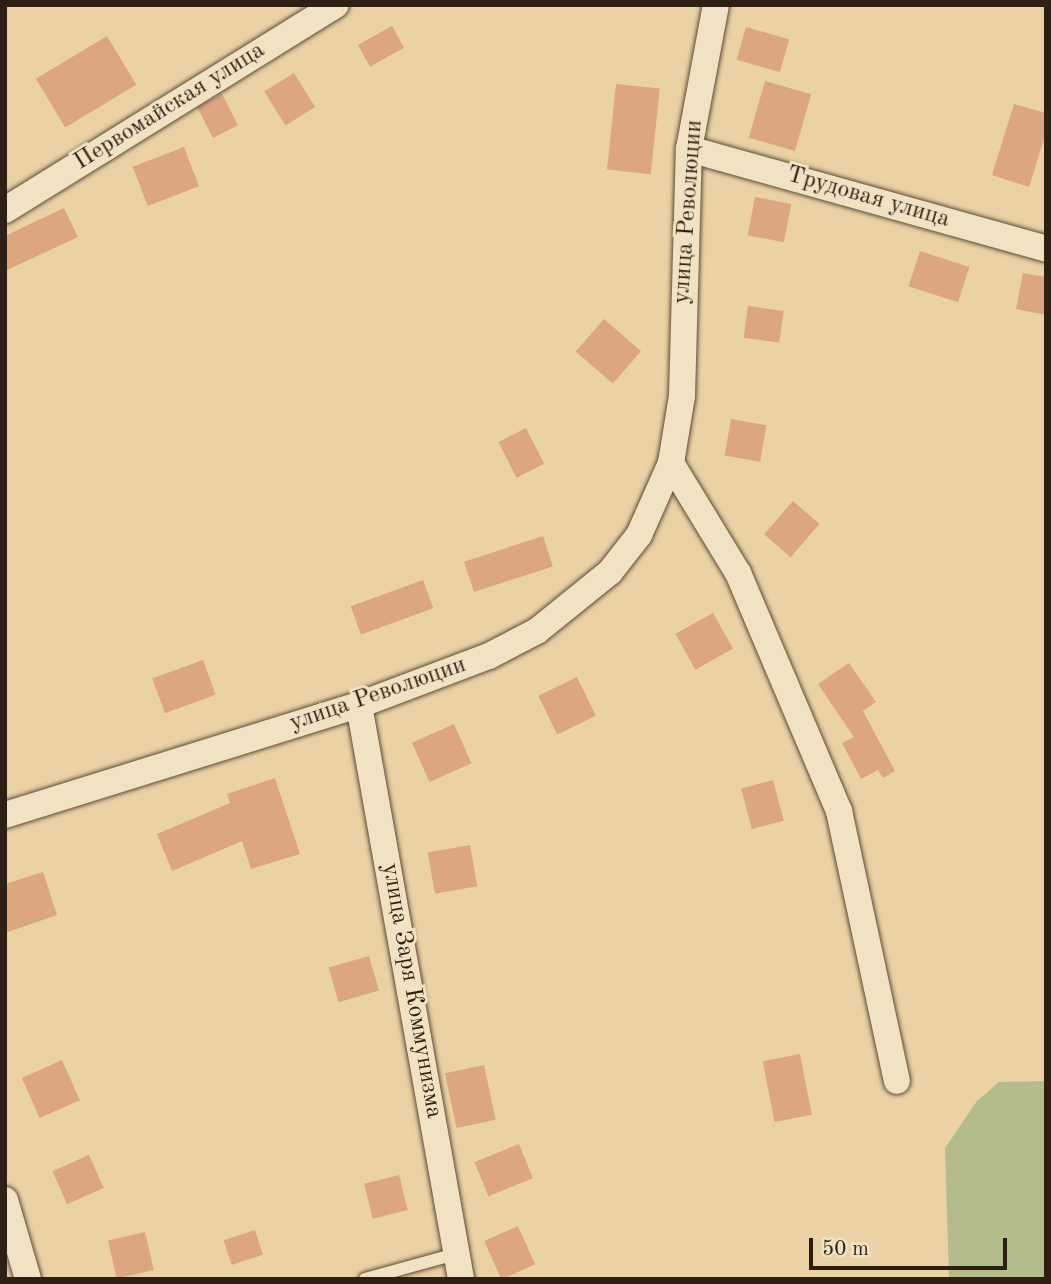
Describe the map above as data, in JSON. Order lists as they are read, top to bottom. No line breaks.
{"streets":{"street":["Первомайская улица","Трудовая улица","улица Революции","улица Заря Коммунизма"]},"crossings":[["Трудовая улица","улица Революции"],["улица Революции","улица Заря Коммунизма"]],"scale_bar":"50 m"}
